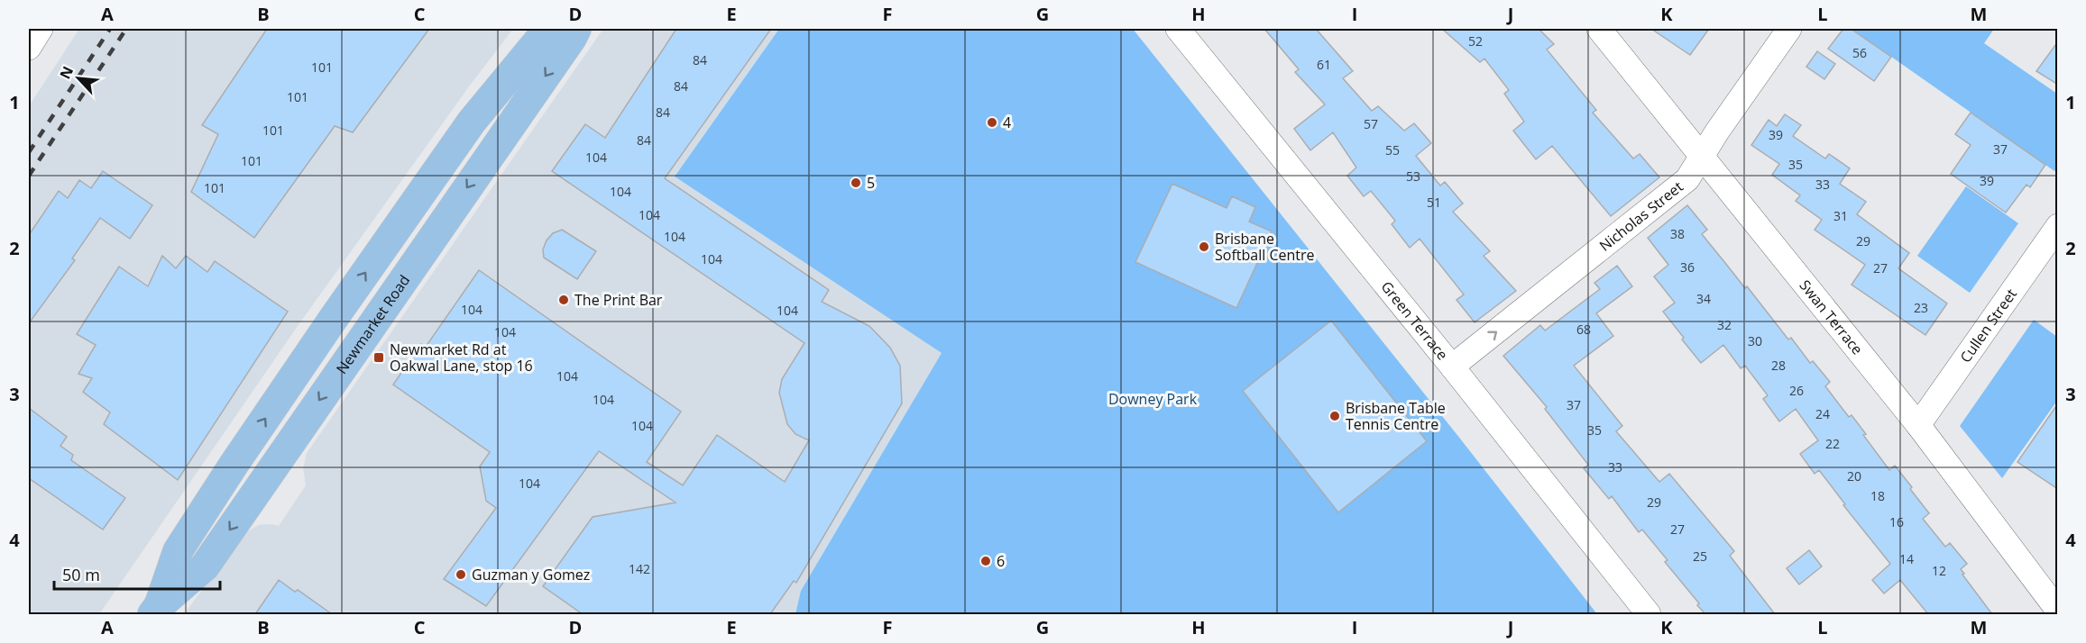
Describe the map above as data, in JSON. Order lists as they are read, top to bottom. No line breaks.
{"streets":{"main road":["Newmarket Road"],"street":["Nicholas Street","Swan Terrace","Green Terrace","Cullen Street"]},"crossings":[["Nicholas Street","Swan Terrace"],["Nicholas Street","Green Terrace"],["Swan Terrace","Cullen Street"]],"one_way":["Nicholas Street"],"parks":["Downey Park"],"places":{"other":["4","5","Brisbane Softball Centre","The Print Bar","Brisbane Table Tennis Centre","6","Guzman y Gomez"],"transit":["Newmarket Rd at Oakwal Lane, stop 16"]},"house_numbers":["52","56","84","61","101","84","101","84","57","101","39","84","37","55","104","101","35","53","39","33","101","104","51","104","31","38","104","29","104","36","27","34","23","104","104","32","68","104","30","28","104","26","104","37","24","104","35","22","33","20","104","18","29","16","27","25","14","142","12"],"scale_bar":"50 m","north":"top left","grid":{"columns":["A","B","C","D","E","F","G","H","I","J","K","L","M"],"rows":["1","2","3","4"]}}
